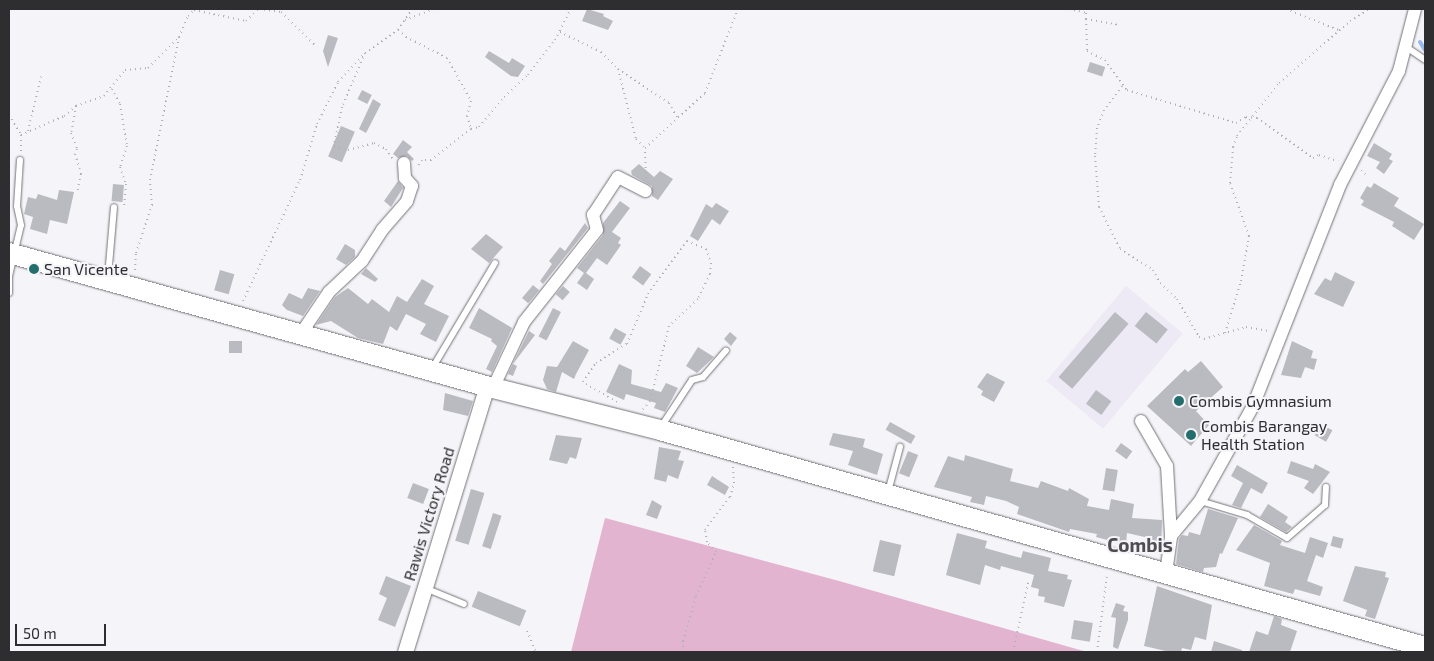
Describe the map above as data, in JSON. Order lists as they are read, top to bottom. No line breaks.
{"streets":{"street":["Rawis Victory Road"]},"districts":["Combis"],"places":["San Vicente","Combis Gymnasium","Combis Barangay Health Station"],"scale_bar":"50 m"}
